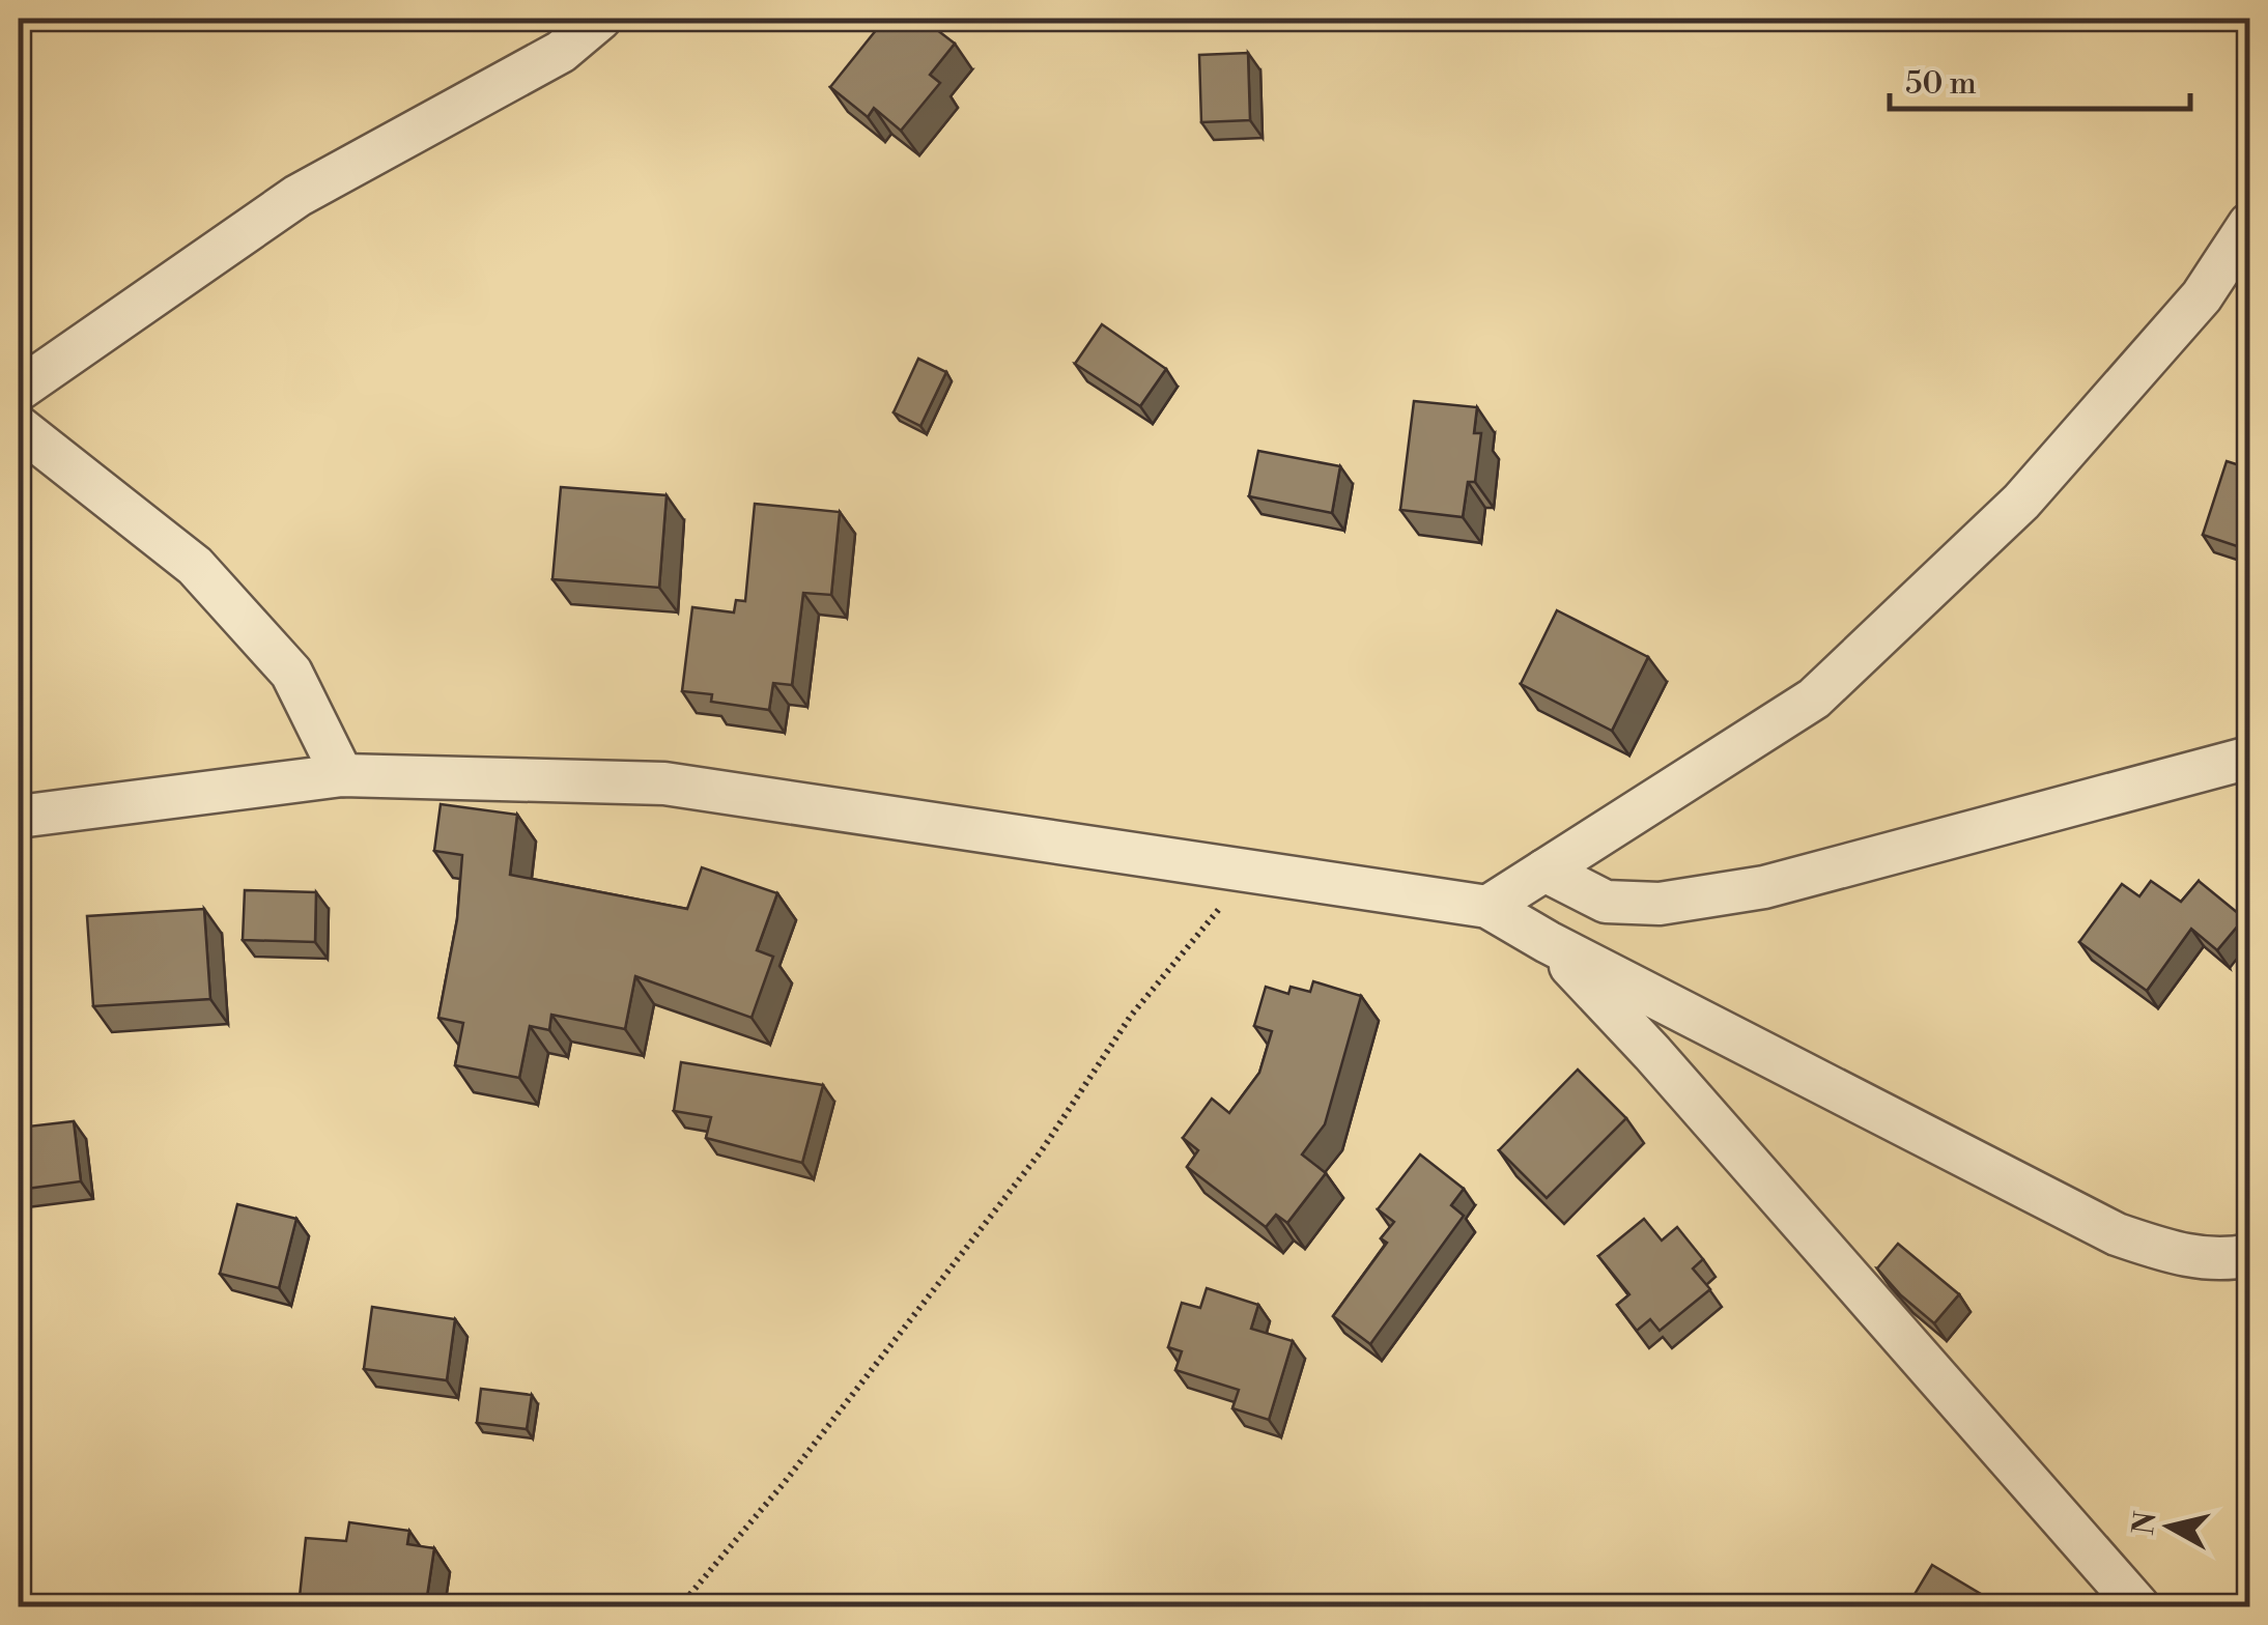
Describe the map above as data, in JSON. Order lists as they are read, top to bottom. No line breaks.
{"scale_bar":"50 m","north":"left"}
